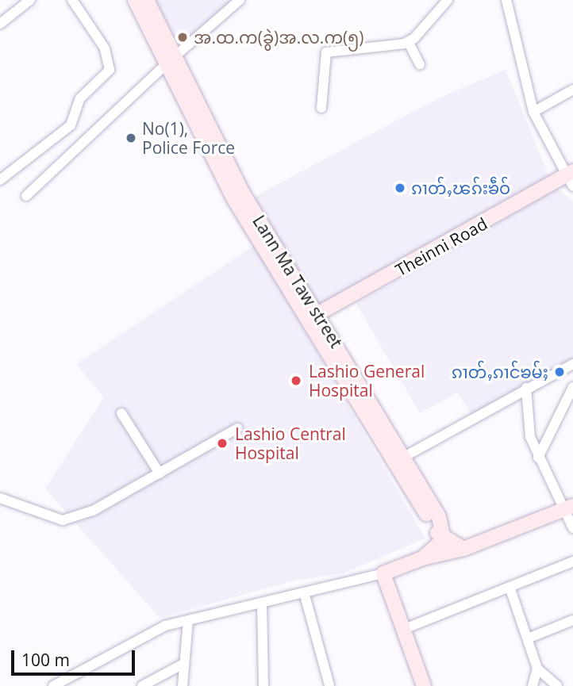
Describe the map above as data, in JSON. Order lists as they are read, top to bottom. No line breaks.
{"streets":{"main road":["Theinni Road","Lann Ma Taw street"]},"crossings":[["Theinni Road","Lann Ma Taw street"]],"places":["အ.ထ.က(ခွဲ)အ.လ.က(၅)","No(1), Police Force","ၵၢတ်ႇၽၵ်းၶဵဝ်","ၵၢတ်ႇၵၢင်ၶမ်ႈ","Lashio General Hospital","Lashio Central Hospital"],"scale_bar":"100 m"}
